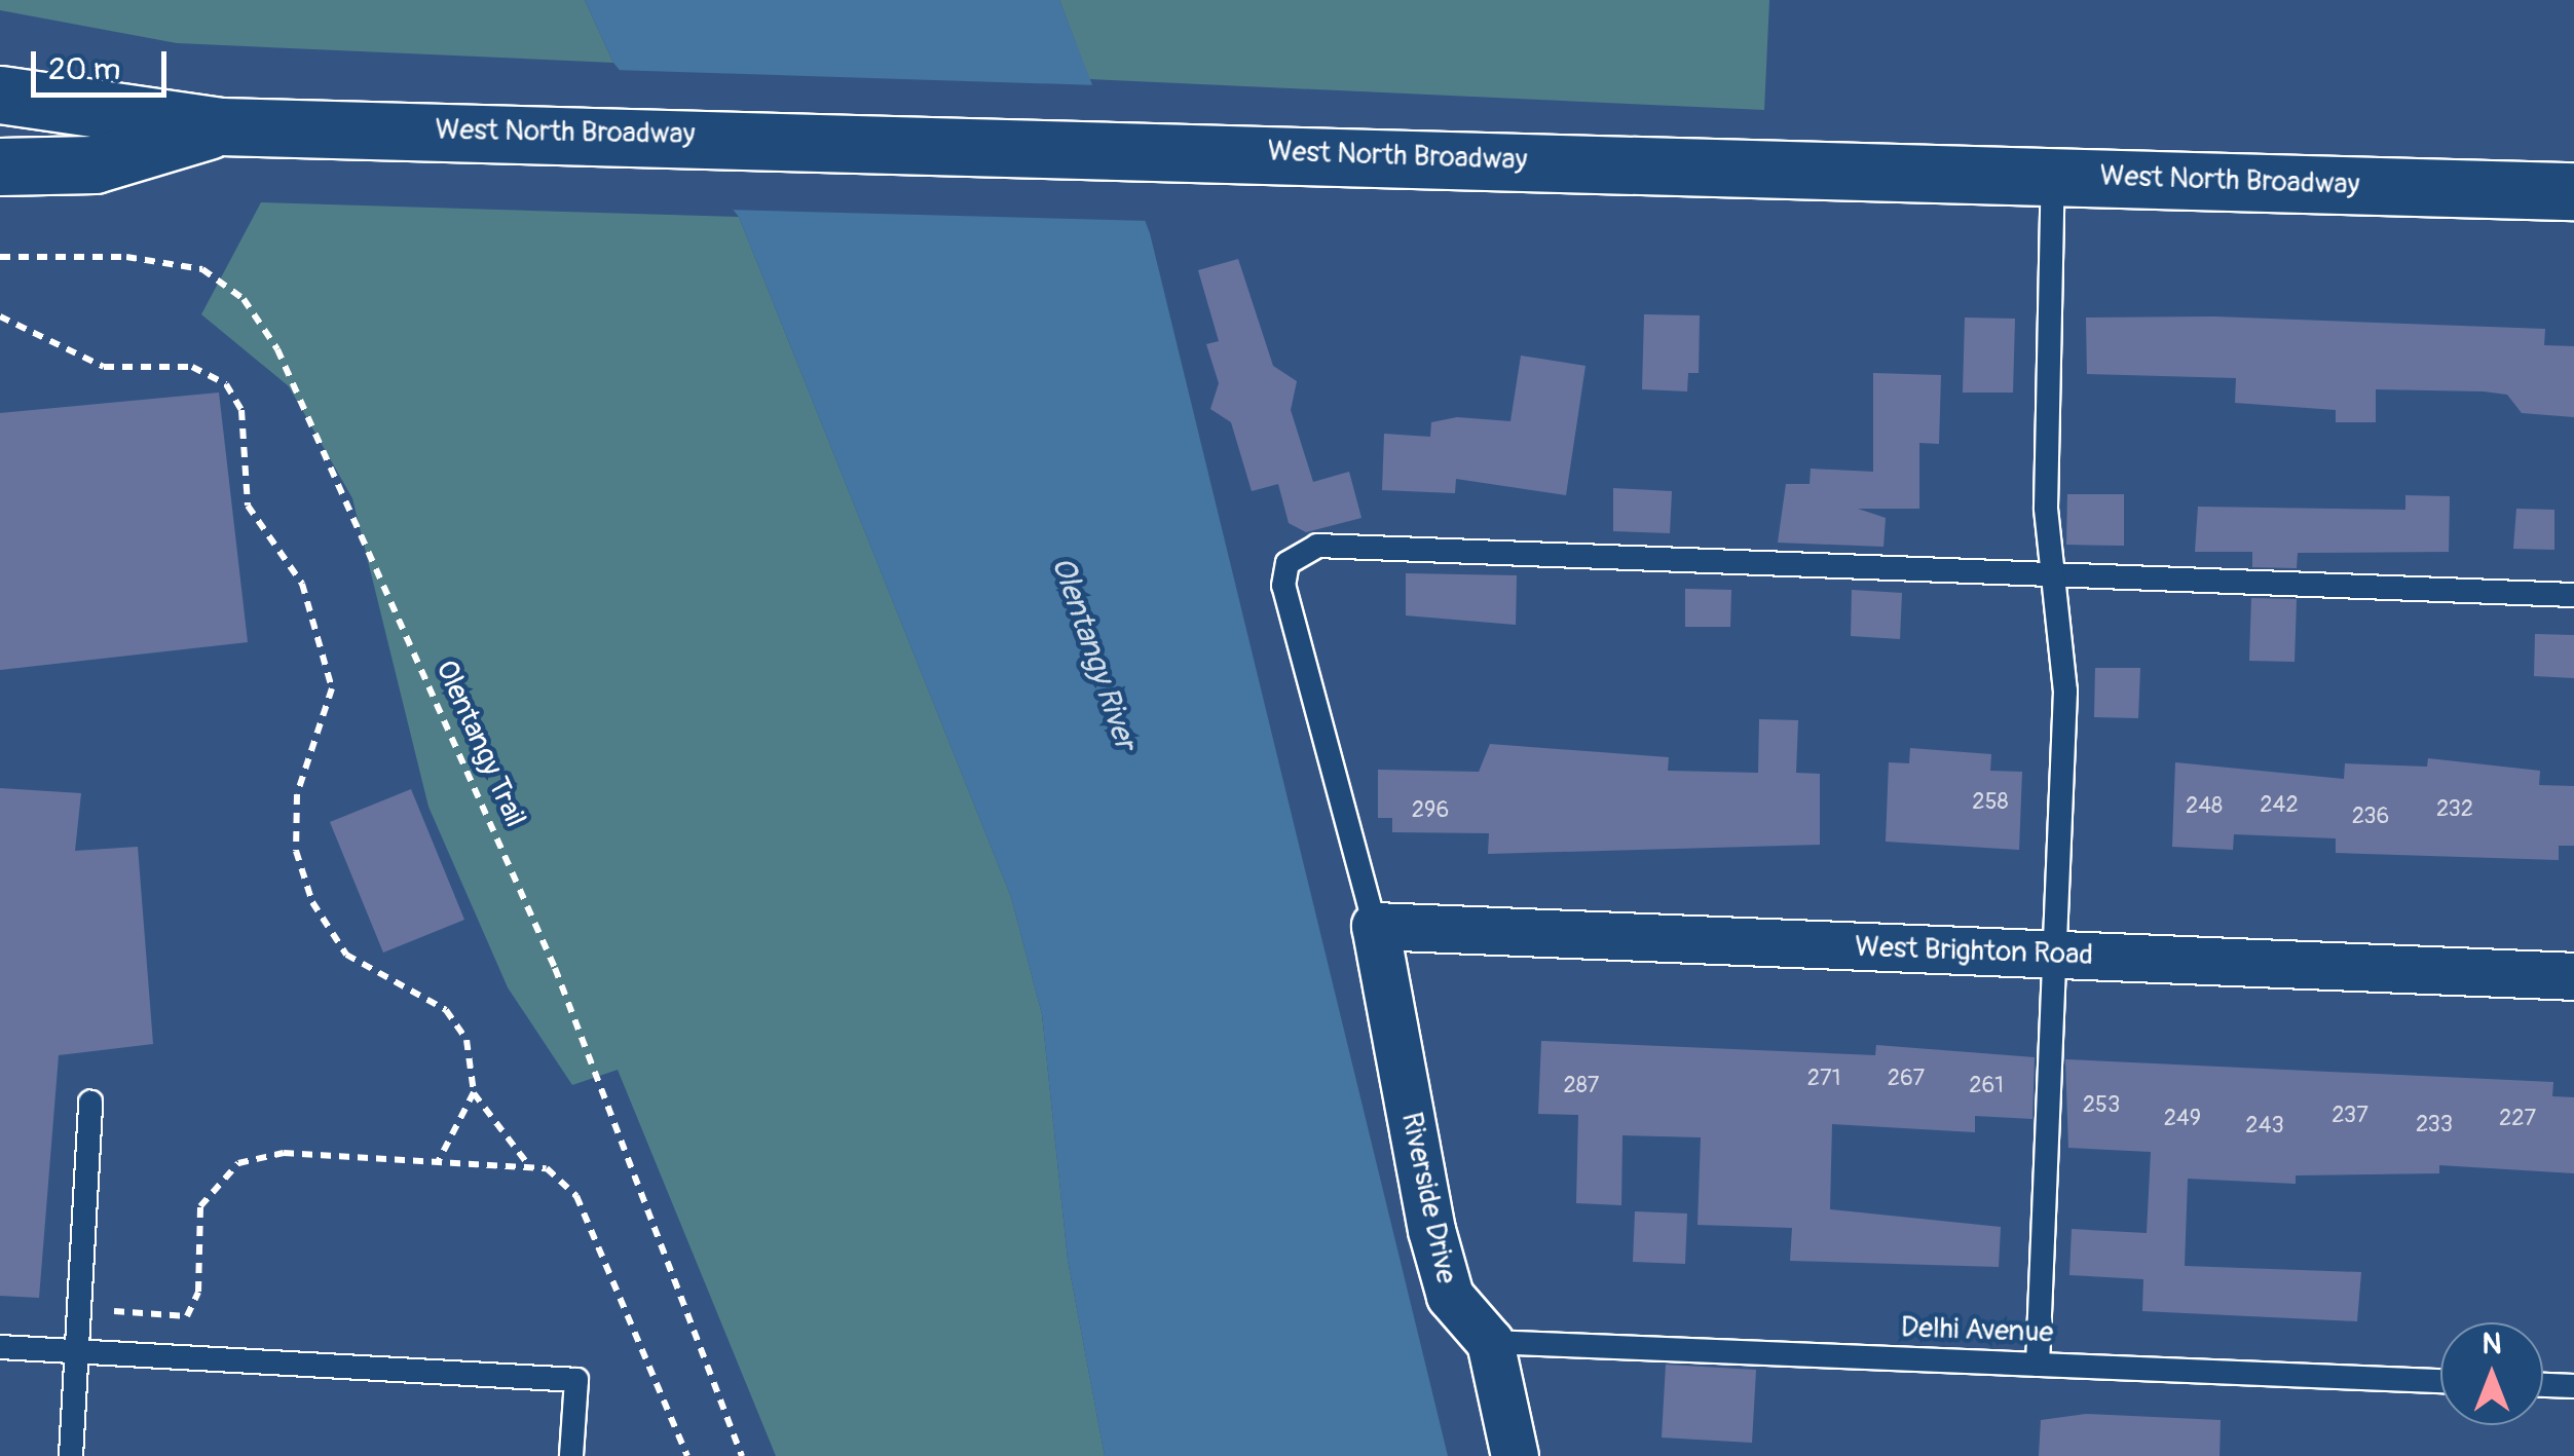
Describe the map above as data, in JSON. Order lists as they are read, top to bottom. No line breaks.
{"streets":{"main road":["West North Broadway"],"street":["West Brighton Road","Riverside Drive"],"lane":["Delhi Avenue"],"path":["Olentangy Trail"]},"crossings":[["West Brighton Road","Riverside Drive"],["Riverside Drive","Delhi Avenue"]],"water":["Olentangy River"],"house_numbers":["258","242","248","232","296","236","271","267","287","261","253","237","249","227","233","243"],"scale_bar":"20 m","north":"top"}
